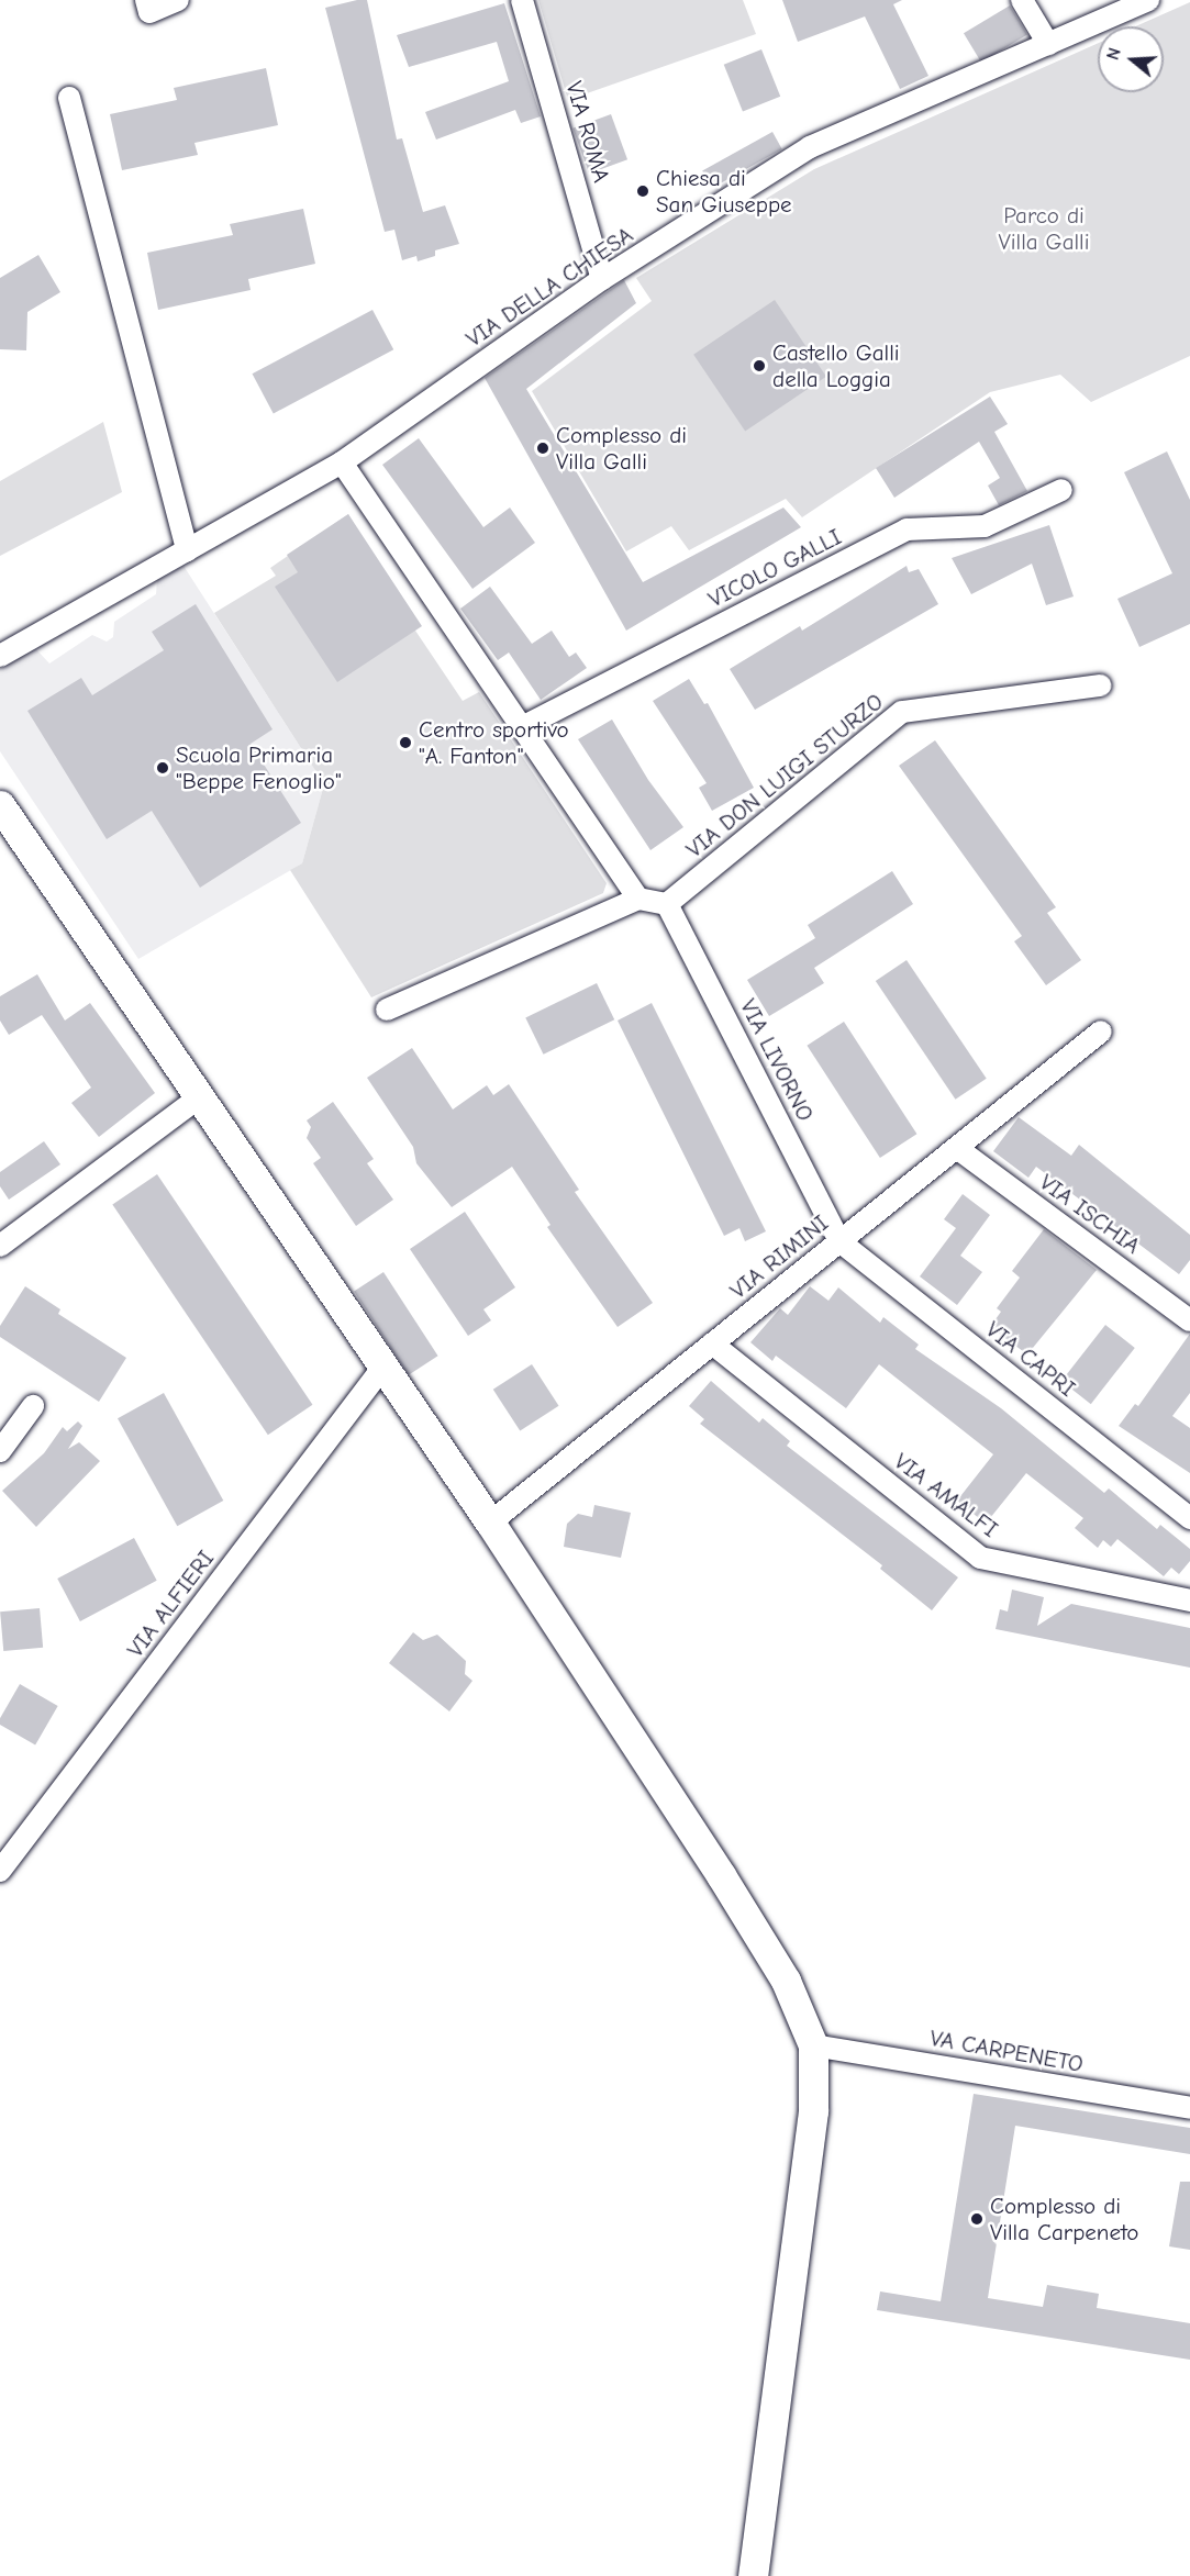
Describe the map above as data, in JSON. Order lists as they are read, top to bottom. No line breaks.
{"streets":{"street":["VIA ROMA","VIA DELLA CHIESA","VICOLO GALLI","VIA DON LUIGI STURZO","VIA LIVORNO","VIA ISCHIA","VIA RIMINI","VIA CAPRI","VIA AMALFI","VIA ALFIERI","VA CARPENETO"]},"crossings":[["VIA ROMA","VIA DELLA CHIESA"],["VIA DON LUIGI STURZO","VIA LIVORNO"],["VIA LIVORNO","VIA RIMINI"],["VIA LIVORNO","VIA CAPRI"],["VIA ISCHIA","VIA RIMINI"],["VIA RIMINI","VIA CAPRI"],["VIA RIMINI","VIA AMALFI"]],"parks":["Parco di Villa Galli"],"places":["Chiesa di San Giuseppe","Castello Galli della Loggia","Complesso di Villa Galli","Centro sportivo \"A. Fanton\"","Scuola Primaria \"Beppe Fenoglio\"","Complesso di Villa Carpeneto"],"north":"left"}
